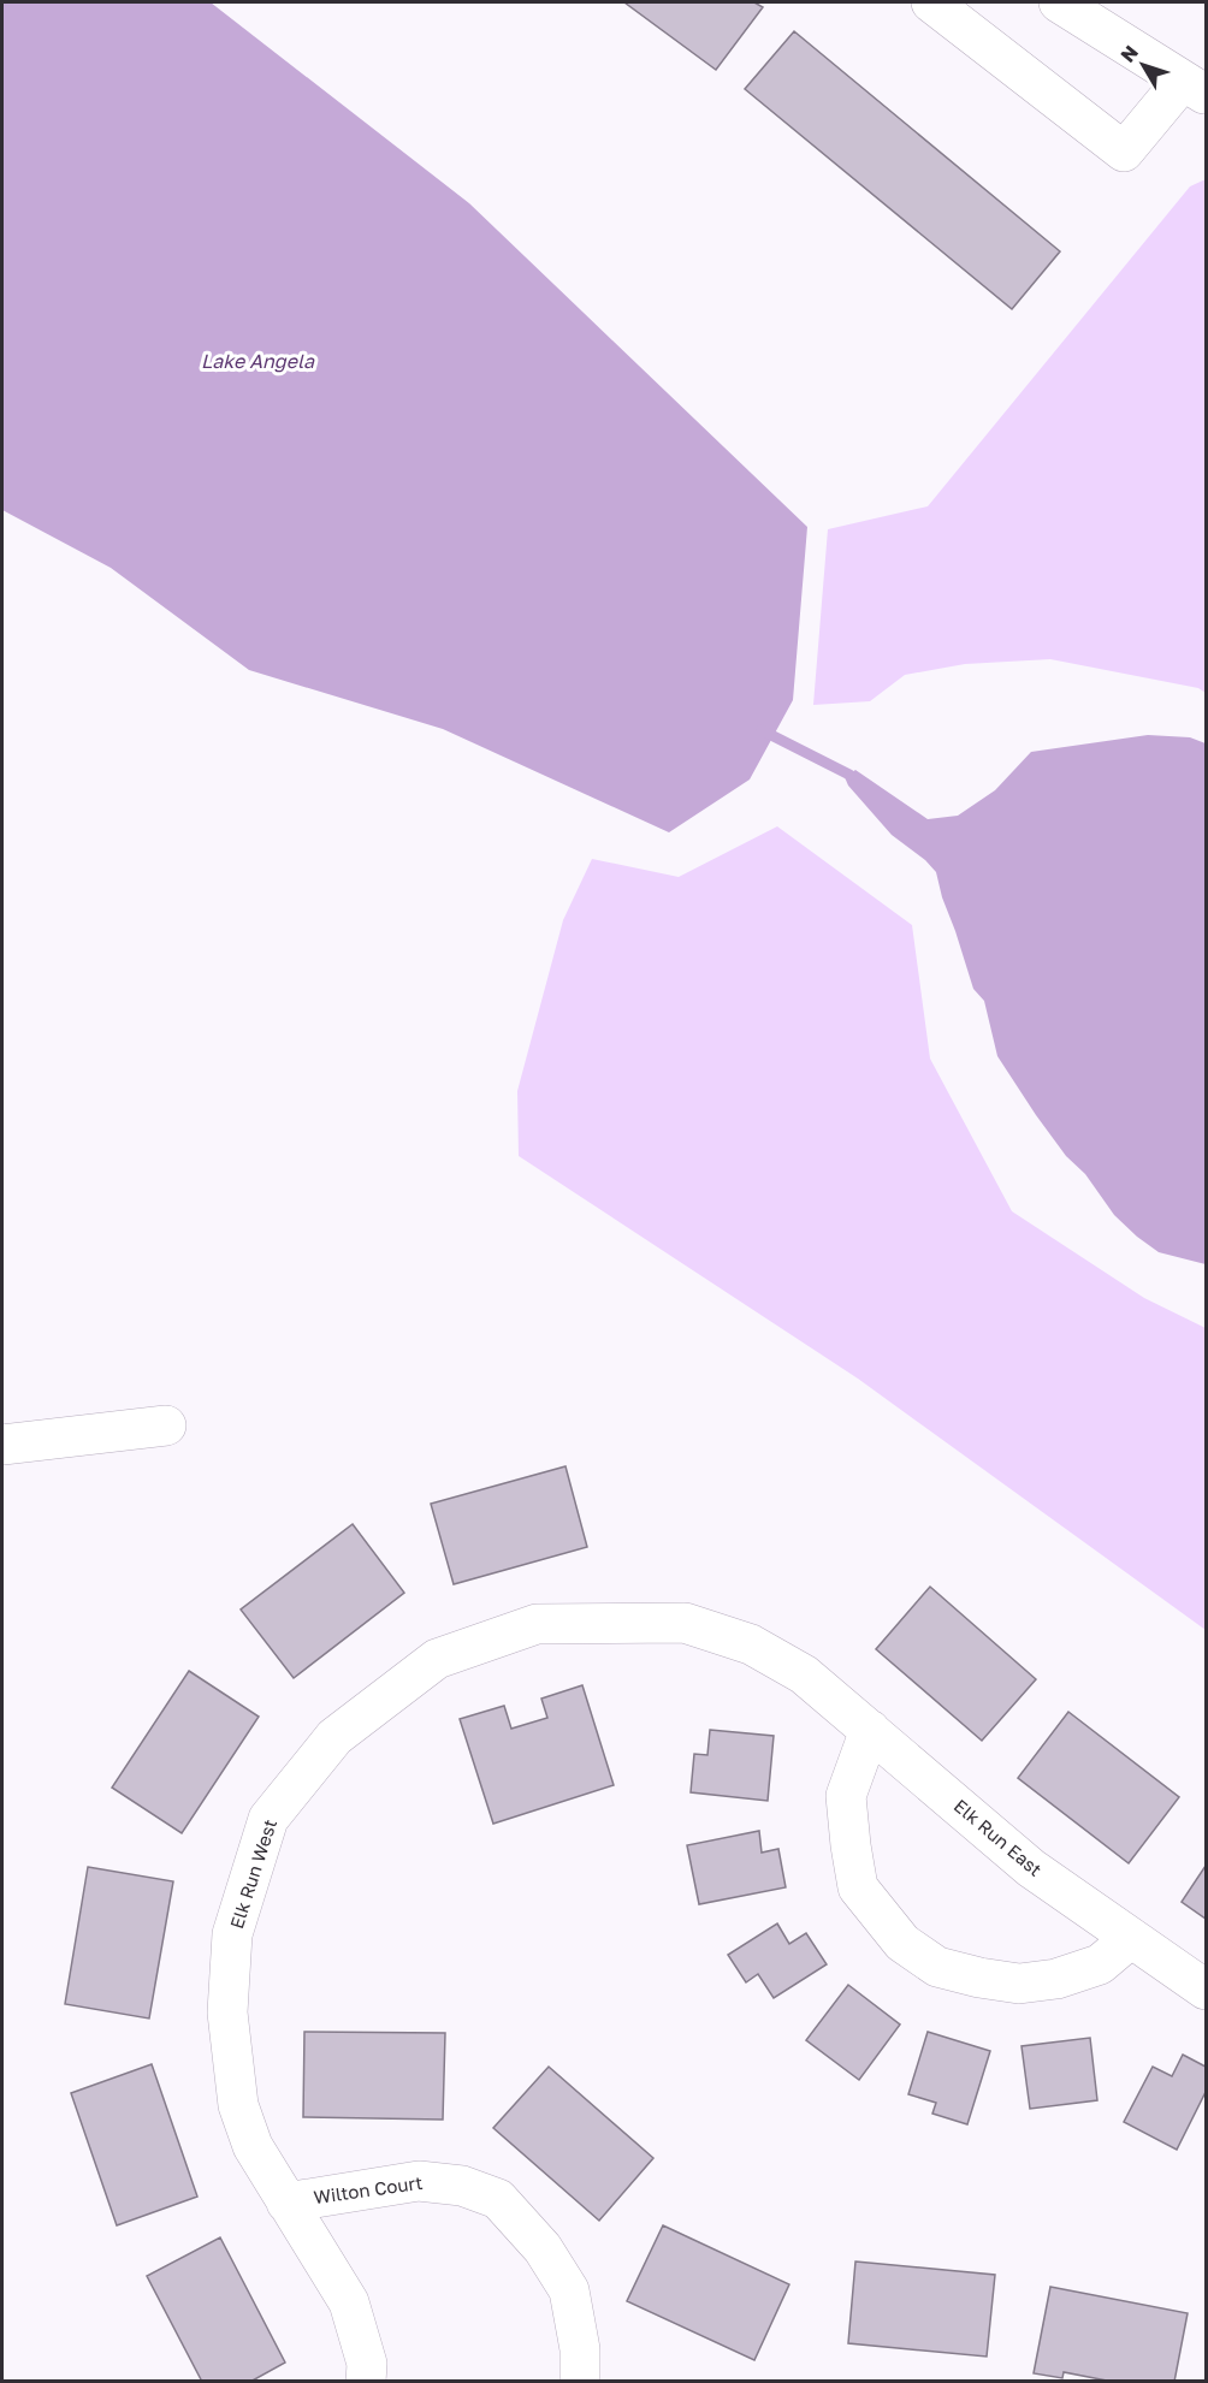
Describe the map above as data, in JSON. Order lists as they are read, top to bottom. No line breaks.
{"streets":{"street":["Elk Run East","Elk Run West","Wilton Court"]},"crossings":[["Elk Run East","Elk Run West"],["Elk Run West","Wilton Court"]],"water":["Lake Angela"],"north":"top left"}
